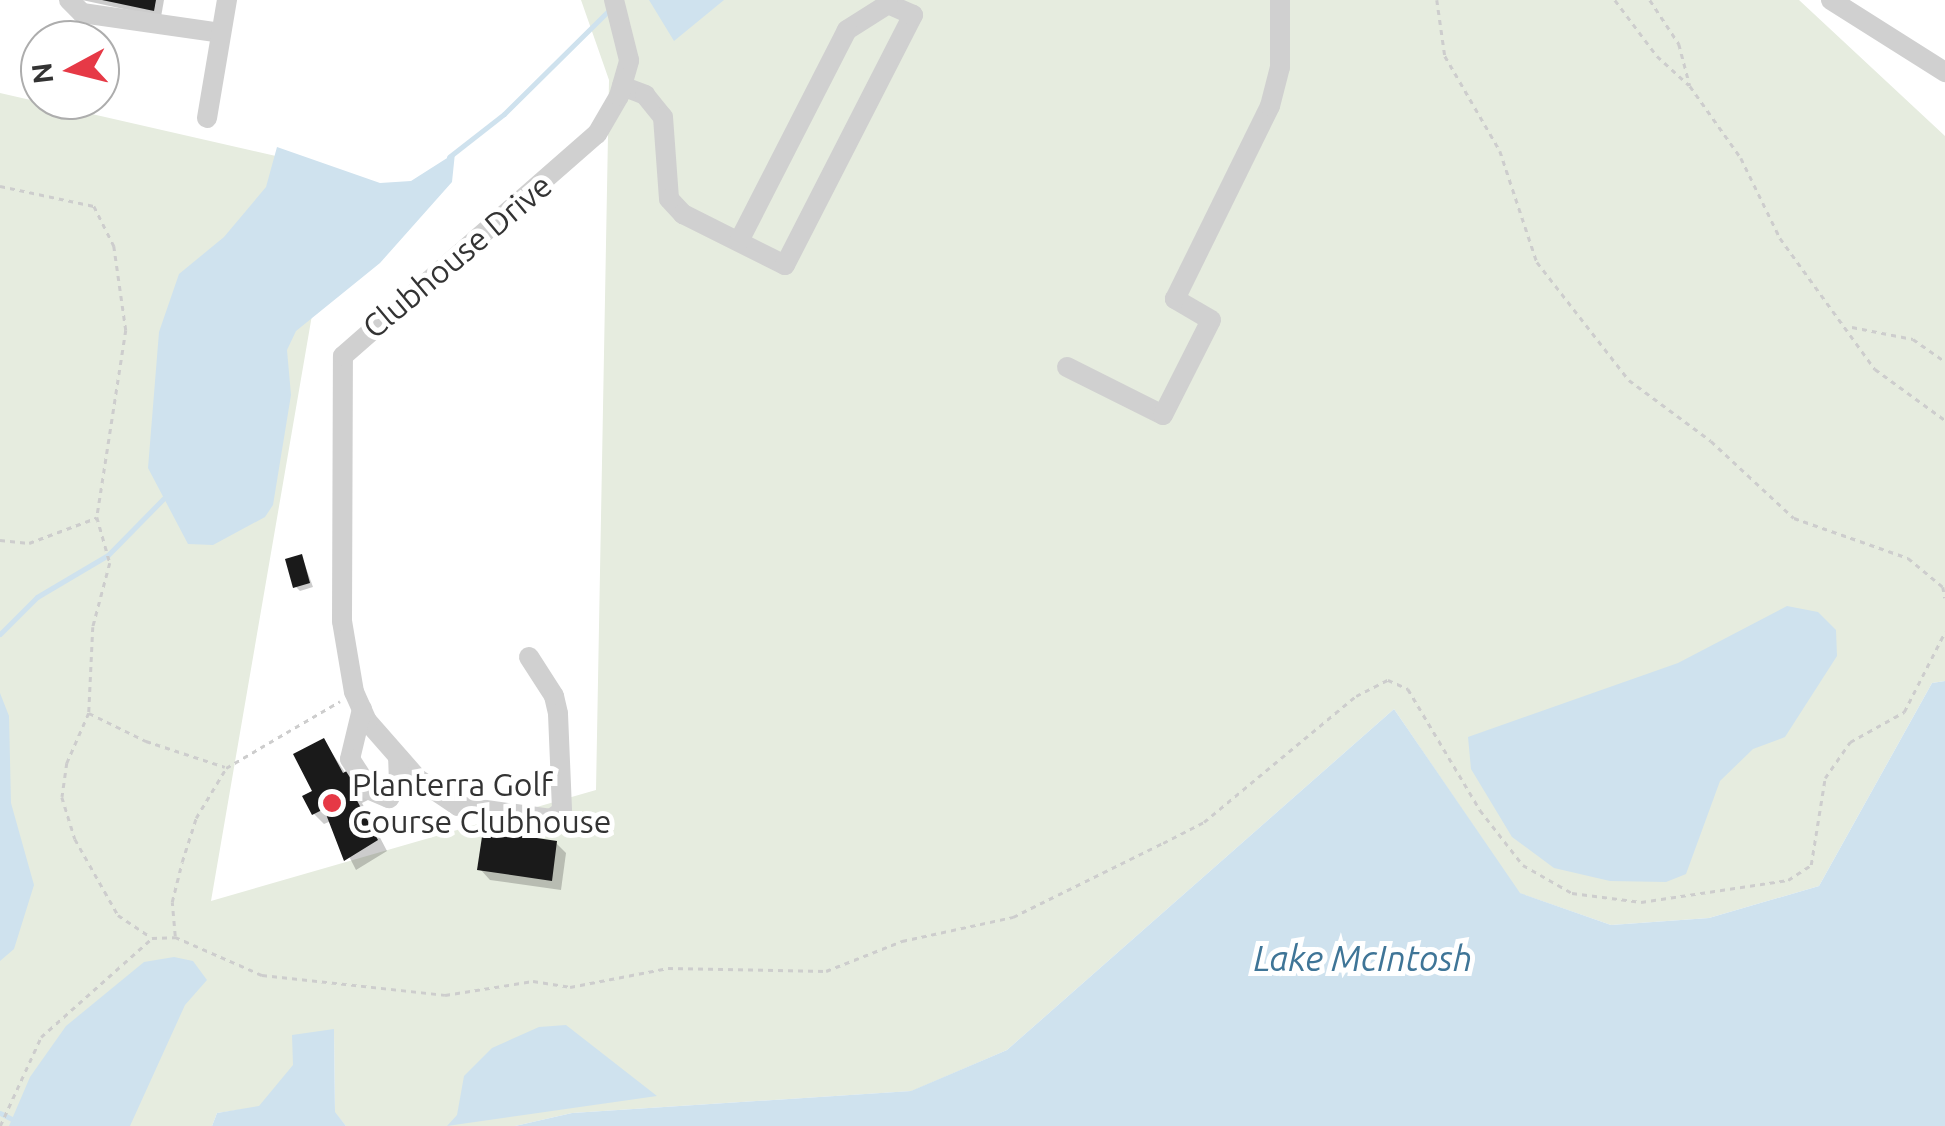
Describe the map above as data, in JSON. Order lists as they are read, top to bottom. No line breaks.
{"streets":{"street":["Clubhouse Drive"]},"water":["Lake McIntosh"],"places":["Planterra Golf Course Clubhouse"],"north":"left"}
